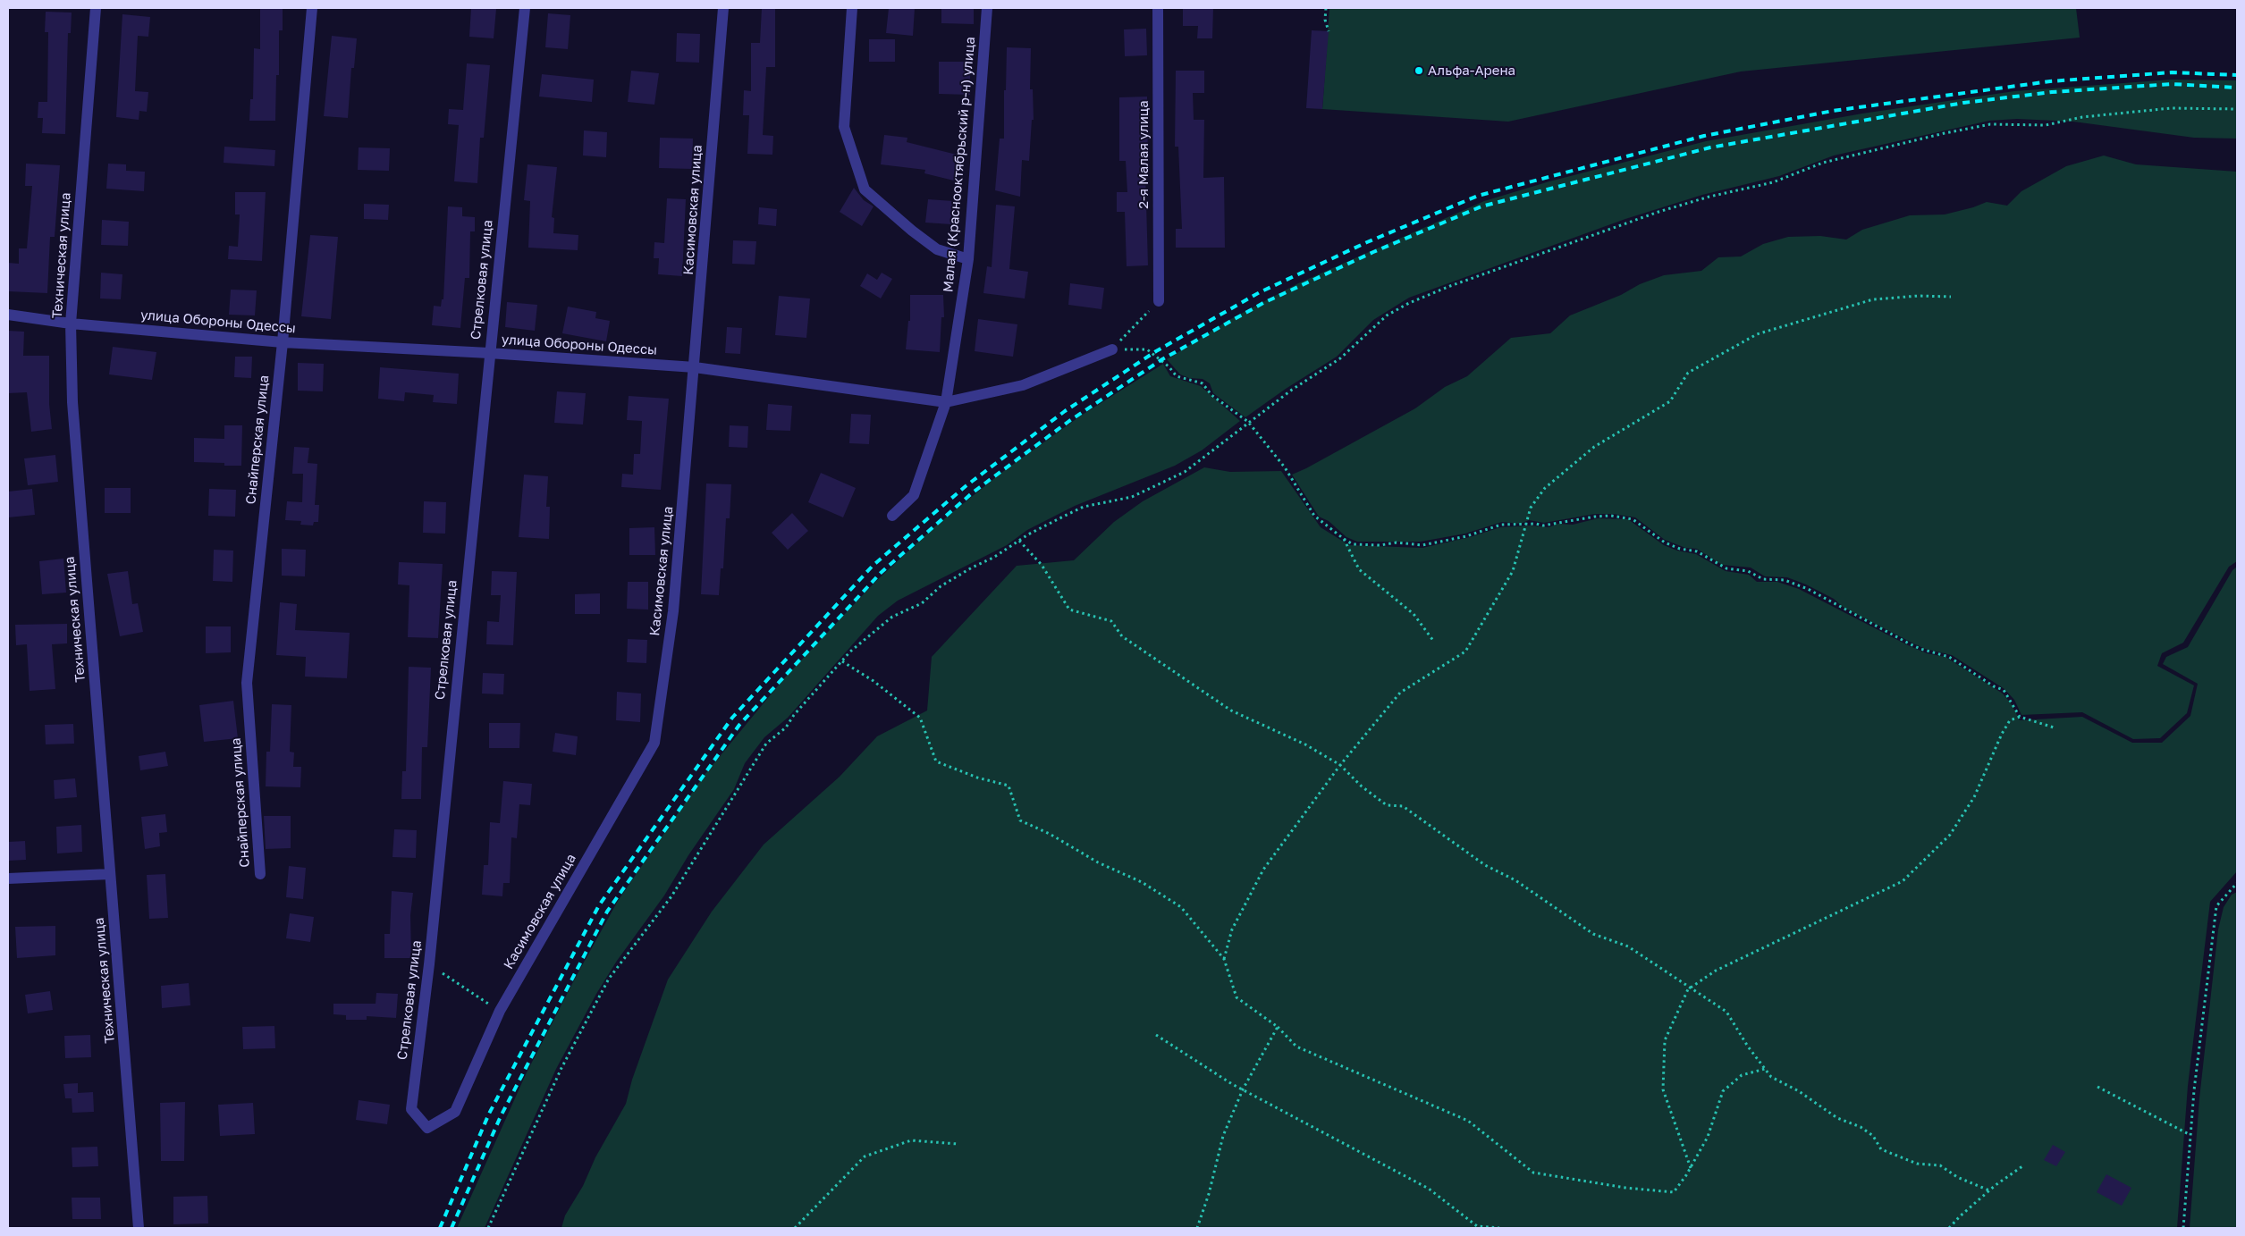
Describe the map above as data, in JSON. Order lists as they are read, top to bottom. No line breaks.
{"streets":{"street":["2-я Малая улица","Малая (Краснооктябрьский р-н) улица","Касимовская улица","Техническая улица","Стрелковая улица","улица Обороны Одессы","Снайперская улица"]},"crossings":[["Малая (Краснооктябрьский р-н) улица","улица Обороны Одессы"],["Касимовская улица","Стрелковая улица"],["Касимовская улица","улица Обороны Одессы"],["Техническая улица","улица Обороны Одессы"],["Стрелковая улица","улица Обороны Одессы"],["улица Обороны Одессы","Снайперская улица"]],"places":["Альфа-Арена"]}
